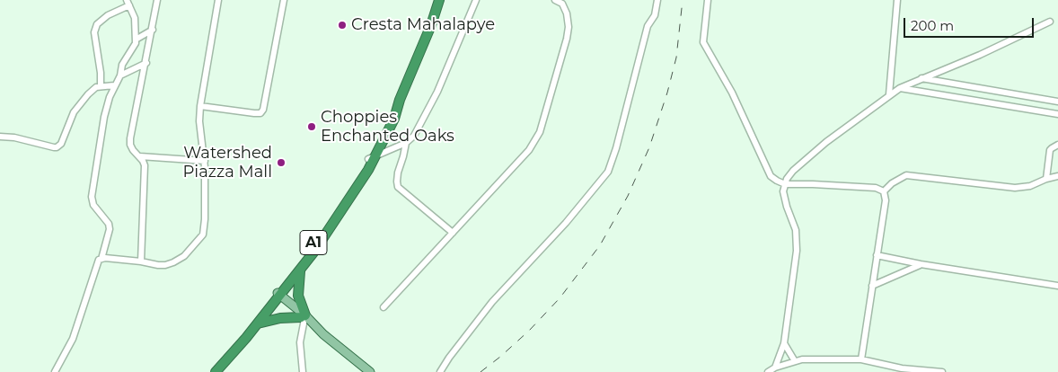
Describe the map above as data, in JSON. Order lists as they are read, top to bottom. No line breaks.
{"streets":{"highway":["A1"]},"places":["Cresta Mahalapye","Choppies Enchanted Oaks","Watershed Piazza Mall"],"scale_bar":"200 m"}
